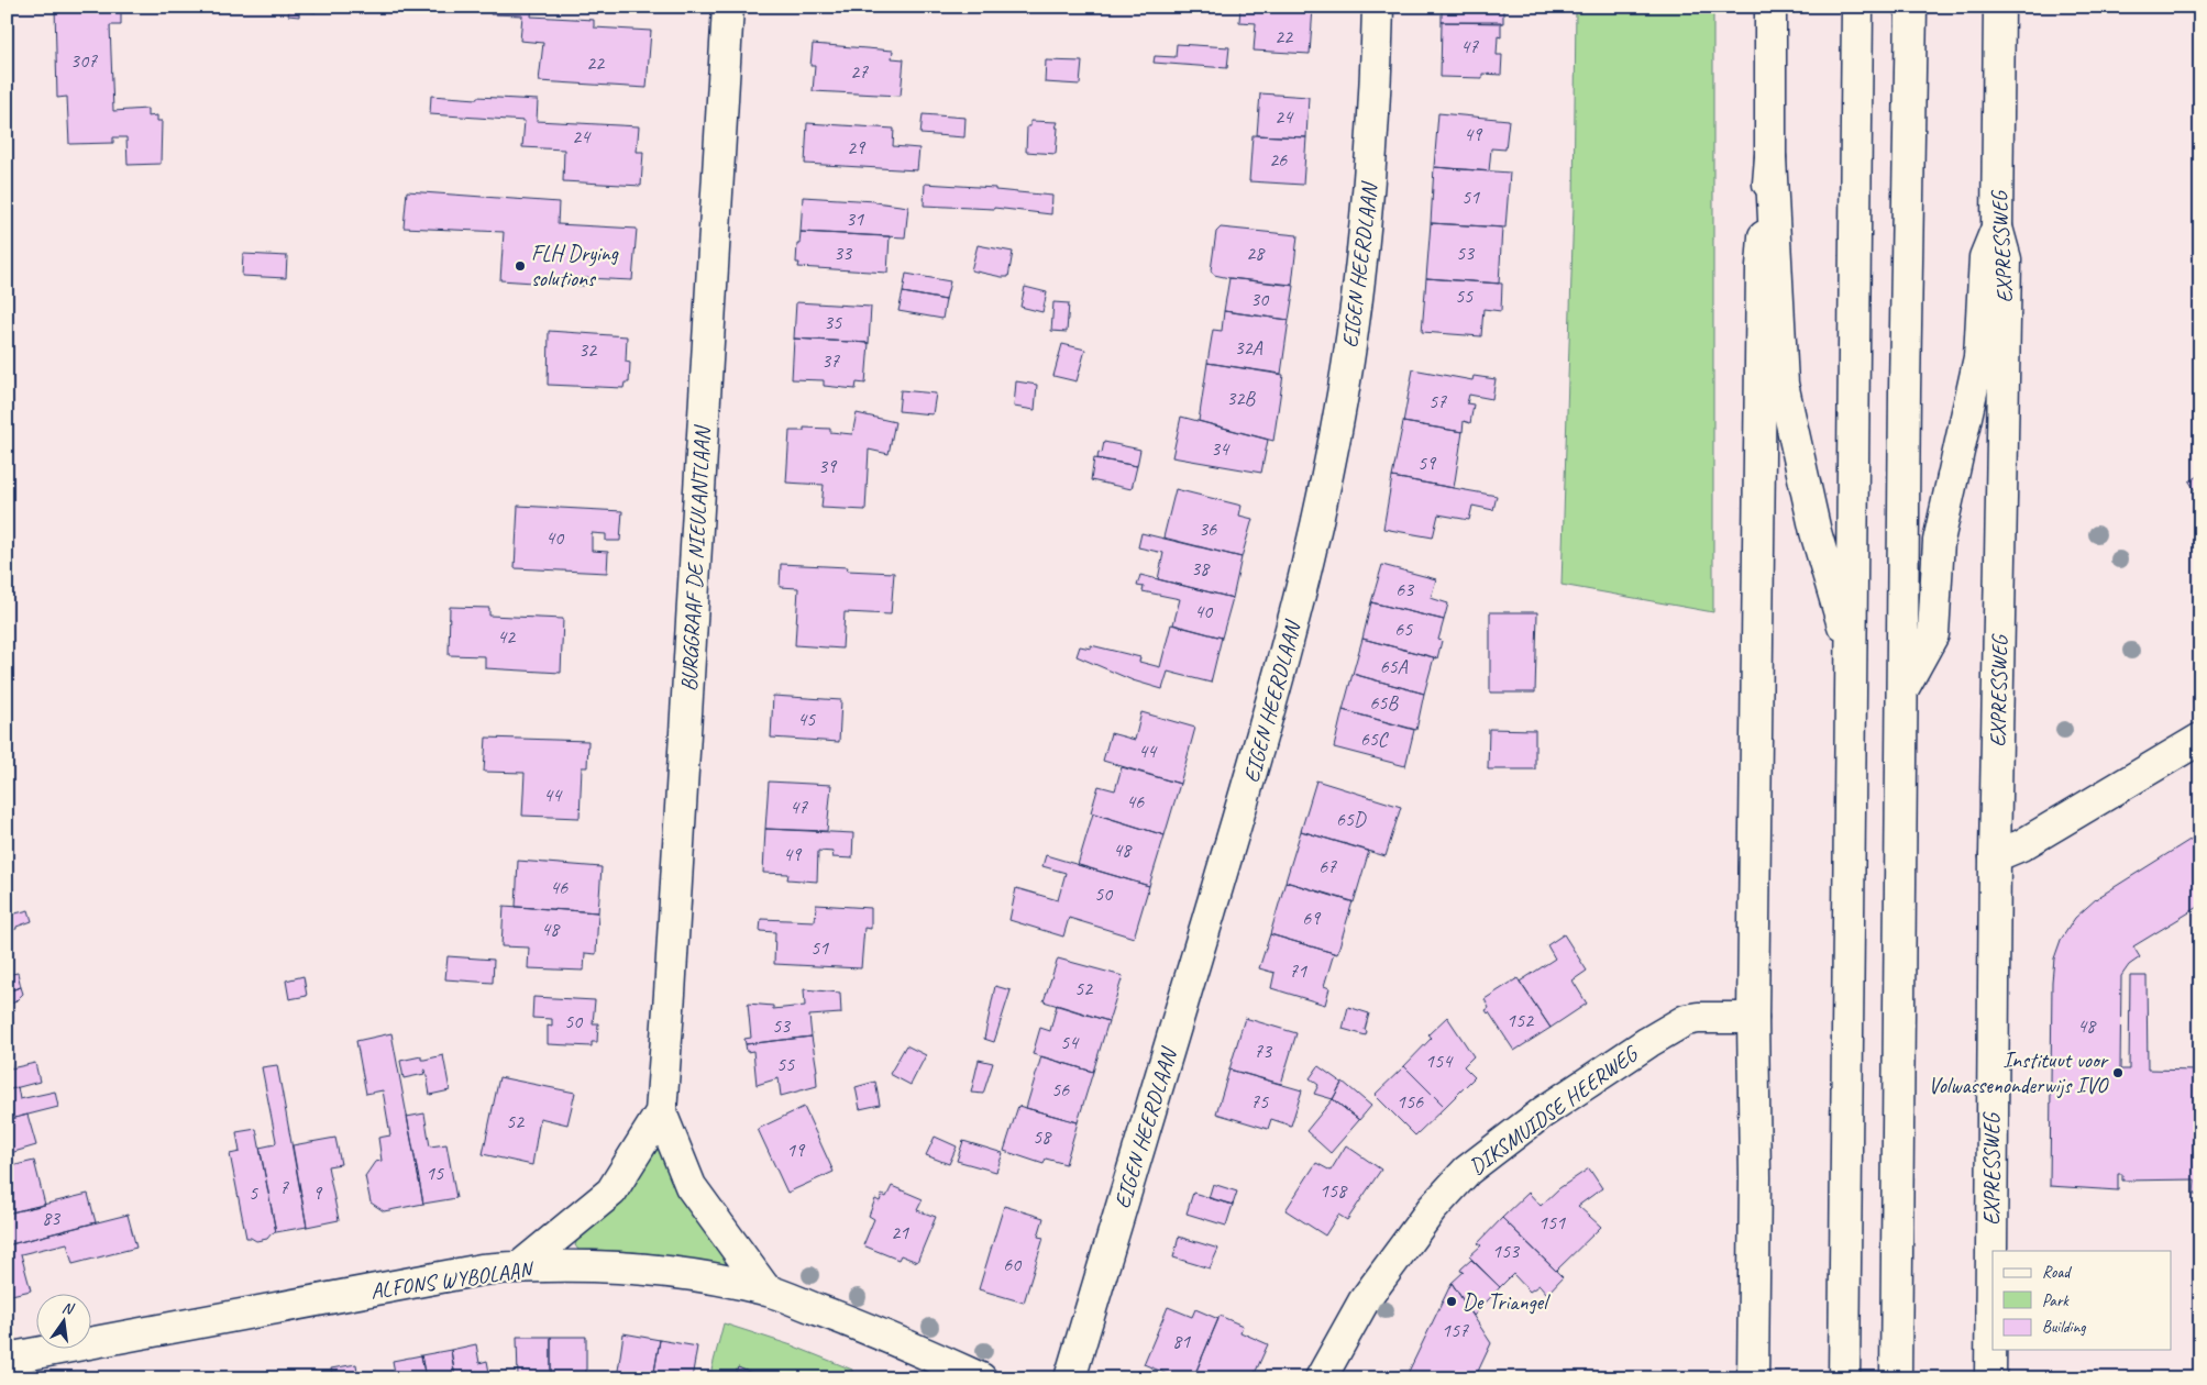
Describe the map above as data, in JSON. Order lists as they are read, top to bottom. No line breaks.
{"streets":{"main road":["EXPRESSWEG","EIGEN HEERDLAAN","BURGGRAAF DE NIEULANTLAAN","DIKSMUIDSE HEERWEG","ALFONS WYBOLAAN"]},"crossings":[["BURGGRAAF DE NIEULANTLAAN","ALFONS WYBOLAAN"]],"places":["FLH Drying solutions","Instituut voor Volwassenonderwijs IVO","De Triangel"],"house_numbers":["22","47","307","22","27","24","49","24","29","26","51","31","33","28","53","55","30","35","32A","32","37","32B","57","34","59","39","36","40","38","63","40","65","42","65A","65B","45","65C","44","44","46","47","65D","48","49","67","46","50","69","48","51","71","52","152","50","53","48","54","73","154","55","56","75","156","52","58","19","15","7","158","5","9","83","151","21","153","60","157","81"],"legend":["Road","Park","Building"],"north":"top"}
